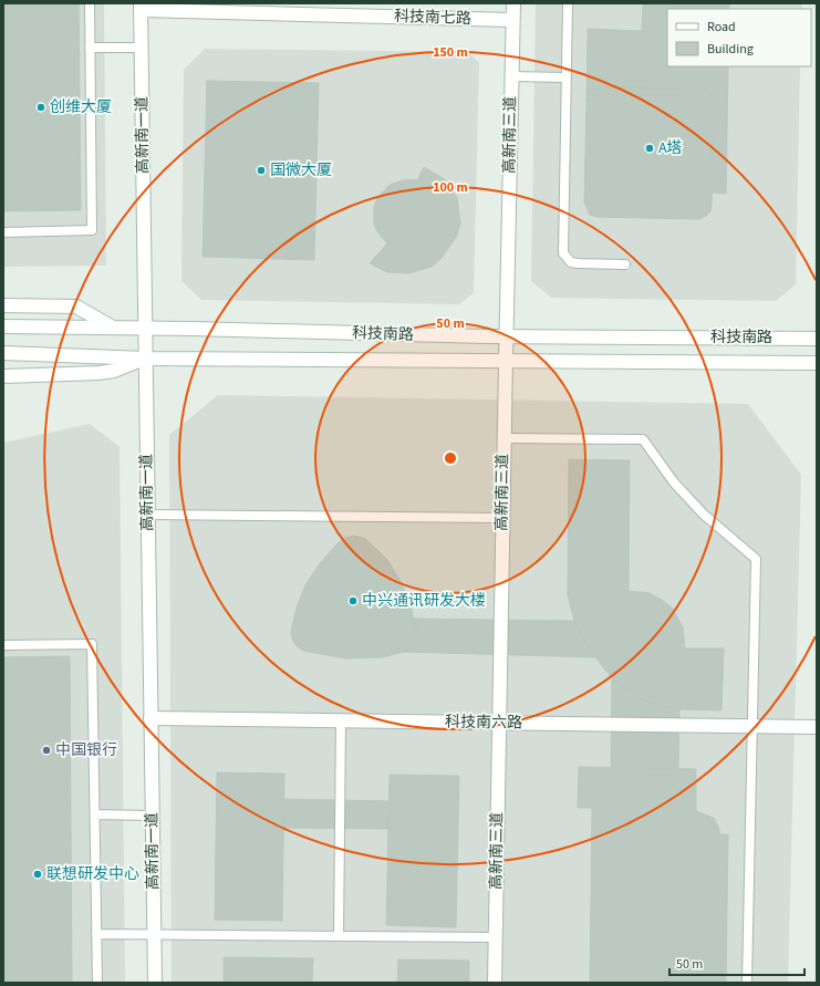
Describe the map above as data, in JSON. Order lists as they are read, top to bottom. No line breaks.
{"streets":{"street":["科技南七路","高新南一道","高新南三道","科技南路","科技南六路"]},"crossings":[["科技南七路","高新南一道"],["科技南七路","高新南三道"],["高新南一道","科技南路"],["高新南一道","科技南六路"],["高新南三道","科技南路"],["高新南三道","科技南六路"]],"places":["创维大厦","A塔","国微大厦","中兴通讯研发大楼","中国银行","联想研发中心"],"legend":["Road","Building"],"scale_bar":"50 m","rings":["150 m","100 m","50 m"]}
